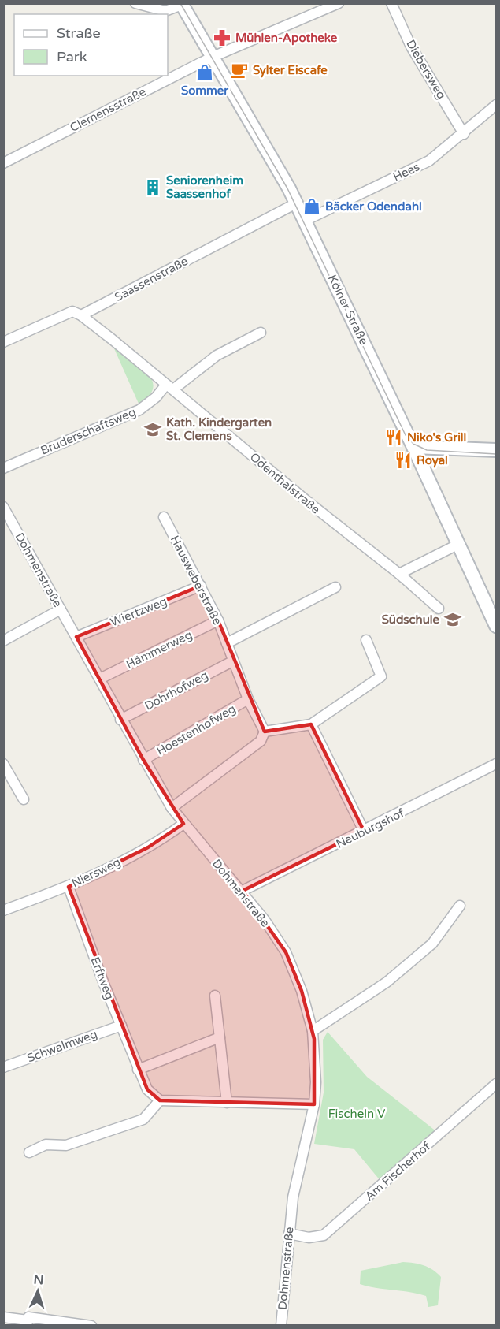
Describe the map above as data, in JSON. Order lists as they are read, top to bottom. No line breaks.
{"streets":{"main road":["Kölner Straße"],"street":["Diebersweg","Clemensstraße","Hees","Saassenstraße","Bruderschaftsweg","Odenthalstraße","Dohmenstraße","Hausweberstraße","Wiertzweg","Hämmerweg","Dohrhofweg","Hoestenhofweg","Neuburgshof","Niersweg","Erftweg","Schwalmweg","Am Fischerhof"]},"crossings":[["Diebersweg","Hees"],["Clemensstraße","Kölner Straße"],["Hees","Kölner Straße"],["Saassenstraße","Kölner Straße"],["Saassenstraße","Odenthalstraße"],["Bruderschaftsweg","Odenthalstraße"],["Dohmenstraße","Wiertzweg"],["Dohmenstraße","Hämmerweg"],["Dohmenstraße","Dohrhofweg"],["Dohmenstraße","Hoestenhofweg"],["Dohmenstraße","Neuburgshof"],["Dohmenstraße","Niersweg"],["Dohmenstraße","Am Fischerhof"],["Hausweberstraße","Wiertzweg"],["Hausweberstraße","Hämmerweg"],["Hausweberstraße","Dohrhofweg"],["Hausweberstraße","Hoestenhofweg"],["Niersweg","Erftweg"],["Erftweg","Schwalmweg"]],"parks":["Fischeln V"],"places":{"pharmacy":["Mühlen-Apotheke"],"cafe":["Sylter Eiscafe"],"shop":["Sommer","Bäcker Odendahl"],"building":["Seniorenheim Saassenhof"],"school or university":["Kath. Kindergarten St. Clemens","Südschule"],"restaurant":["Niko's Grill","Royal"]},"legend":["Straße","Park"],"north":"top"}
